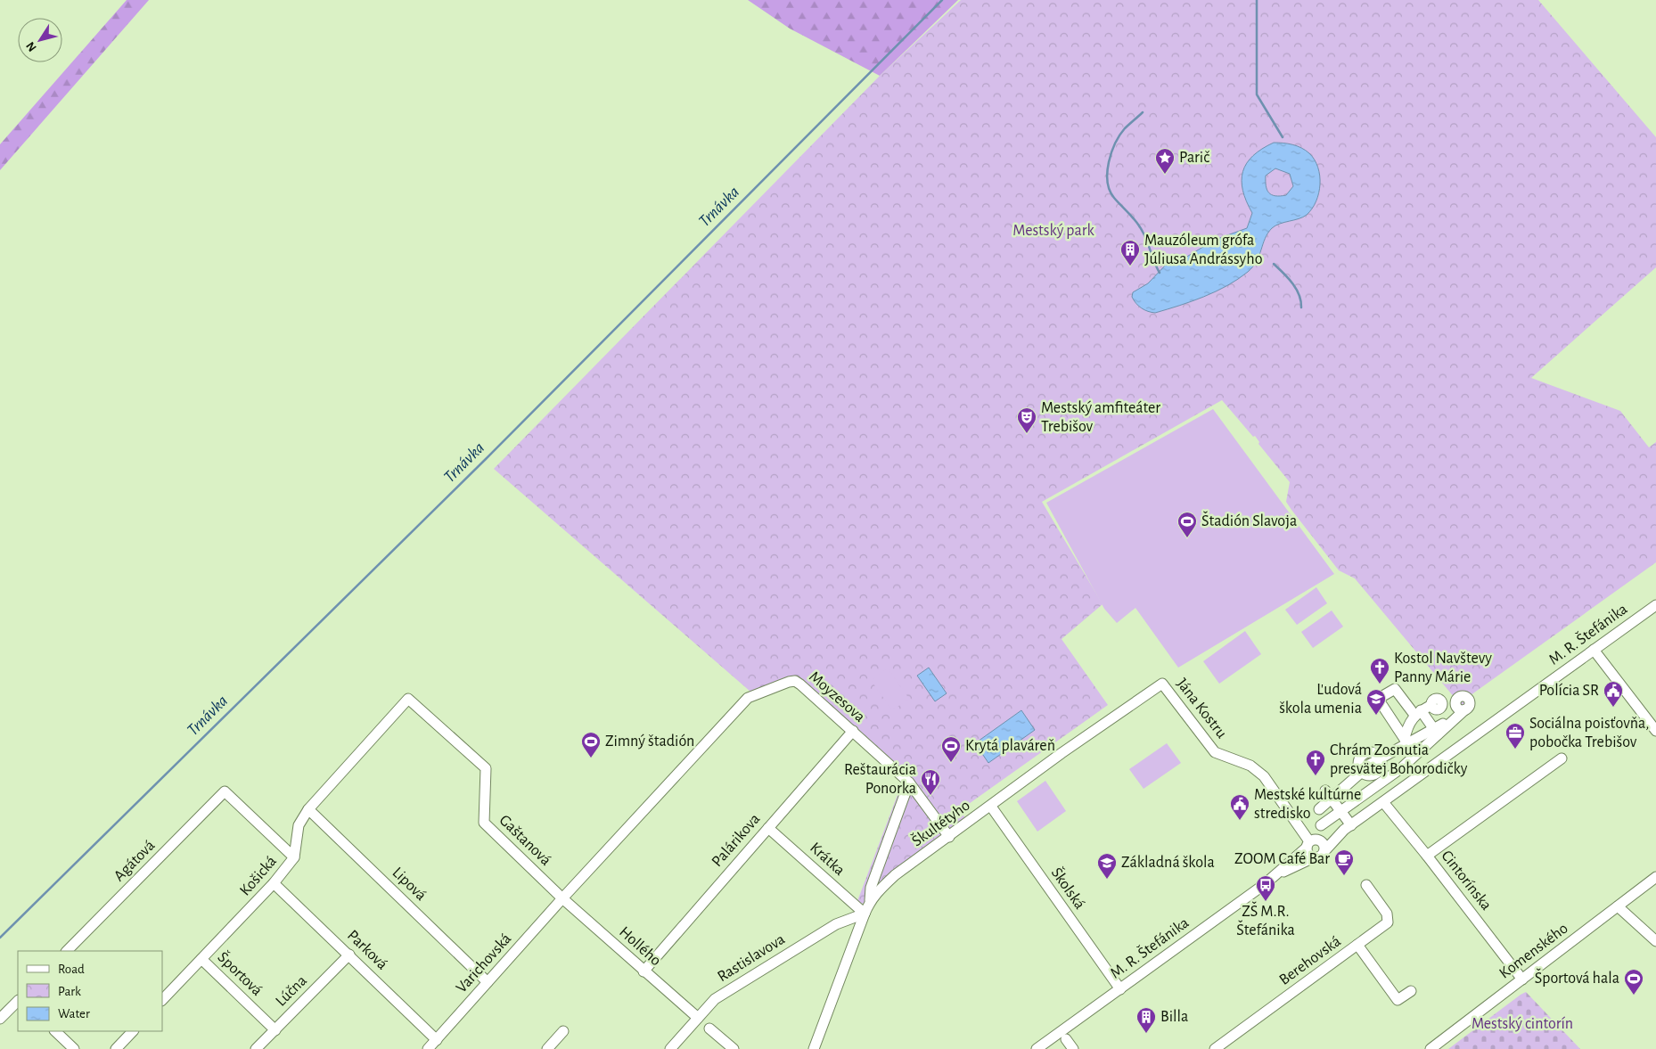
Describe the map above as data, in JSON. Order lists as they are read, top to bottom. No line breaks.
{"streets":{"street":["M. R. Štefánika","Moyzesova","Jána Kostru","Škultétyho","Gaštanová","Palárikova","Krátka","Agátová","Košická","Cintorínska","Lipová","Školská","Hollého","Parková","Komenského","Rastislavova","Berehovská","Varichovská","Športová","Lúčna"]},"crossings":[["M. R. Štefánika","Jána Kostru"],["M. R. Štefánika","Cintorínska"],["M. R. Štefánika","Školská"],["Moyzesova","Škultétyho"],["Moyzesova","Gaštanová"],["Moyzesova","Palárikova"],["Moyzesova","Hollého"],["Moyzesova","Varichovská"],["Jána Kostru","Škultétyho"],["Škultétyho","Krátka"],["Škultétyho","Školská"],["Škultétyho","Rastislavova"],["Gaštanová","Košická"],["Gaštanová","Hollého"],["Gaštanová","Varichovská"],["Palárikova","Krátka"],["Palárikova","Hollého"],["Krátka","Rastislavova"],["Agátová","Košická"],["Košická","Lipová"],["Košická","Parková"],["Košická","Športová"],["Cintorínska","Komenského"],["Lipová","Varichovská"],["Hollého","Rastislavova"],["Hollého","Varichovská"],["Parková","Varichovská"],["Parková","Lúčna"],["Športová","Lúčna"]],"water":["Trnávka"],"parks":["Mestský park","Mestský cintorín"],"places":{"place":["Parič"],"building":["Mauzóleum grófa Júliusa Andrássyho","Billa"],"theatre":["Mestský amfiteáter Trebišov"],"sports":["Štadión Slavoja","Zimný štadión","Krytá plaváreň","Športová hala"],"church":["Kostol Navštevy Panny Márie","Chrám Zosnutia presvätej Bohorodičky"],"public building":["Polícia SR","Mestské kultúrne stredisko"],"school or university":["Ľudová škola umenia","Základná škola"],"office":["Sociálna poisťovňa, pobočka Trebišov"],"restaurant":["Reštaurácia Ponorka"],"cafe":["ZOOM Café Bar"],"bus stop":["ZŠ M.R. Štefánika"]},"legend":["Road","Park","Water"],"north":"bottom left"}
